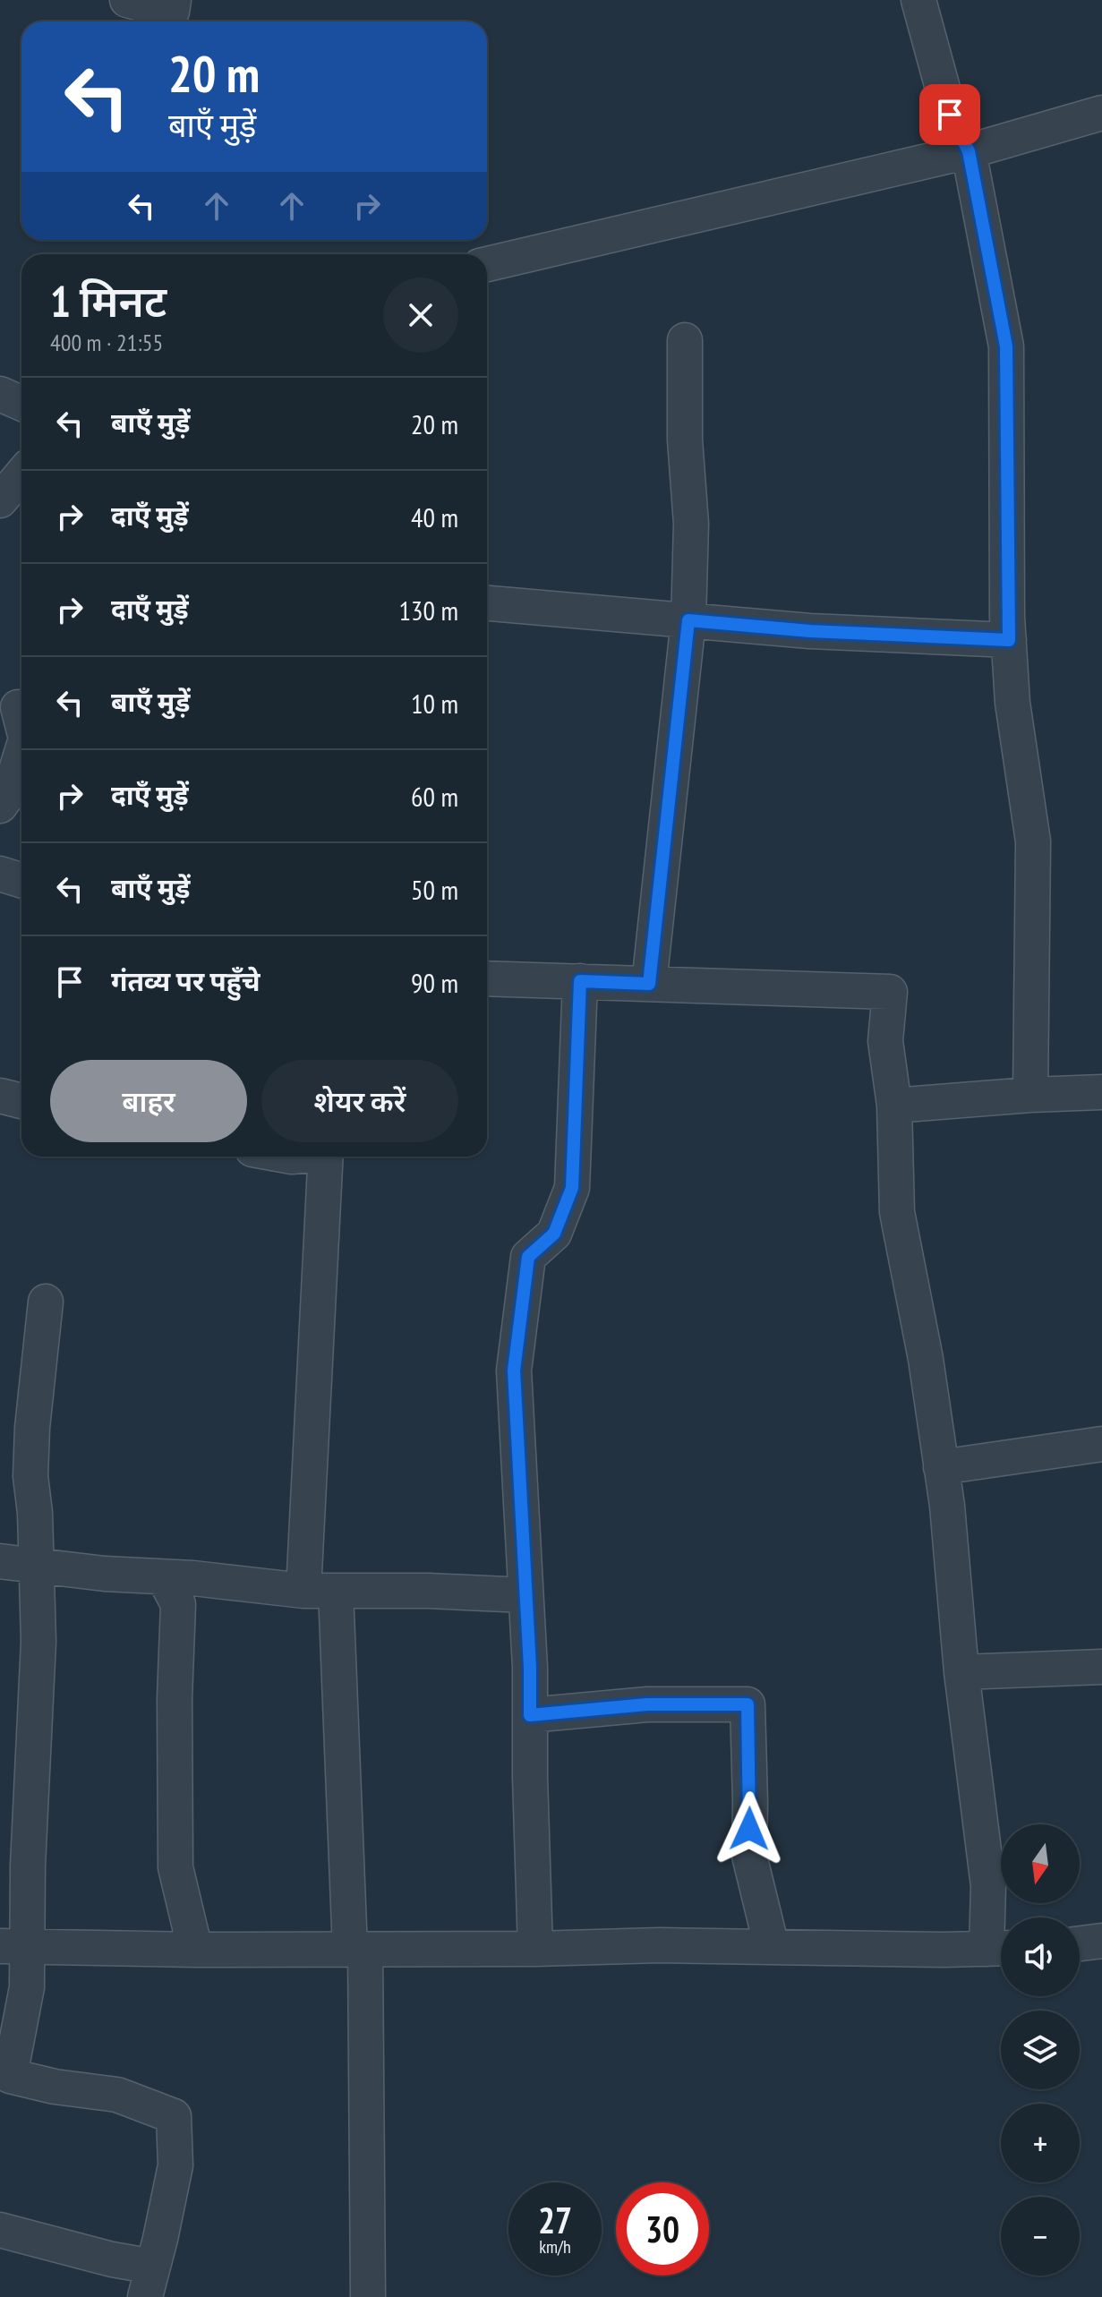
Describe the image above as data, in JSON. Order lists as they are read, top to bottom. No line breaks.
{"north":"bottom","page":{"turn":["20 m","बाएँ मुड़ें"],"heading":["1 मिनट","400 m · 21:55"],"list":[{"name":"बाएँ मुड़ें","value":"20 m"},{"name":"दाएँ मुड़ें","value":"40 m"},{"name":"दाएँ मुड़ें","value":"130 m"},{"name":"बाएँ मुड़ें","value":"10 m"},{"name":"दाएँ मुड़ें","value":"60 m"},{"name":"बाएँ मुड़ें","value":"50 m"},{"name":"गंतव्य पर पहुँचे","value":"90 m"}],"buttons":["बाहर","शेयर करें"],"map_buttons":["+","−"],"speed":"27 km/h","limit":"30"}}
